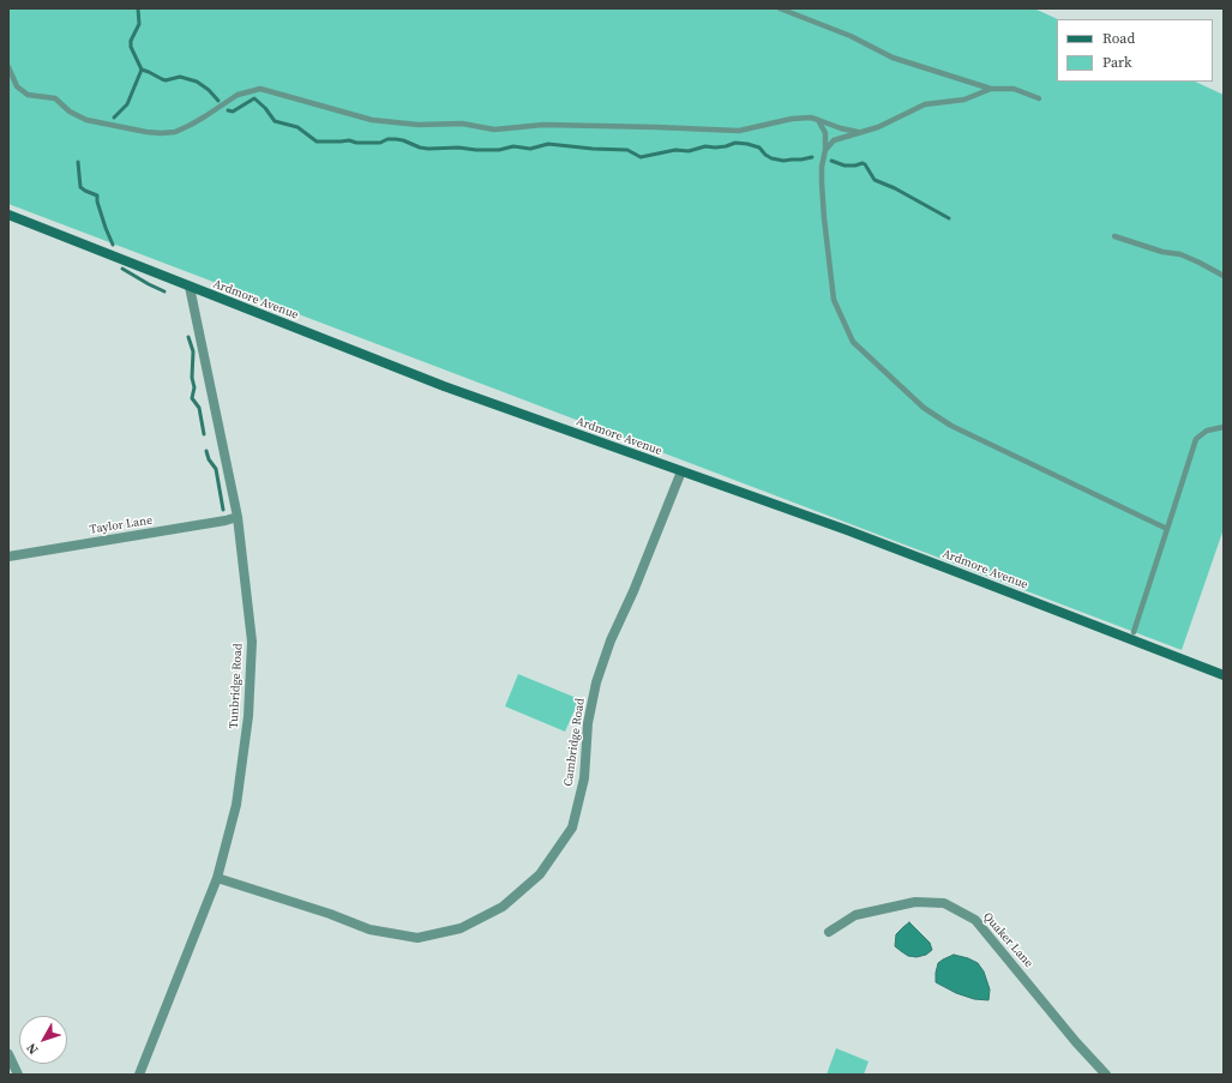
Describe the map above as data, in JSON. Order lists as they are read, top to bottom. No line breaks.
{"streets":{"street":["Ardmore Avenue","Taylor Lane","Tunbridge Road","Cambridge Road","Quaker Lane"]},"crossings":[["Ardmore Avenue","Tunbridge Road"],["Ardmore Avenue","Cambridge Road"],["Taylor Lane","Tunbridge Road"],["Tunbridge Road","Cambridge Road"]],"legend":["Road","Park"],"north":"bottom left"}
